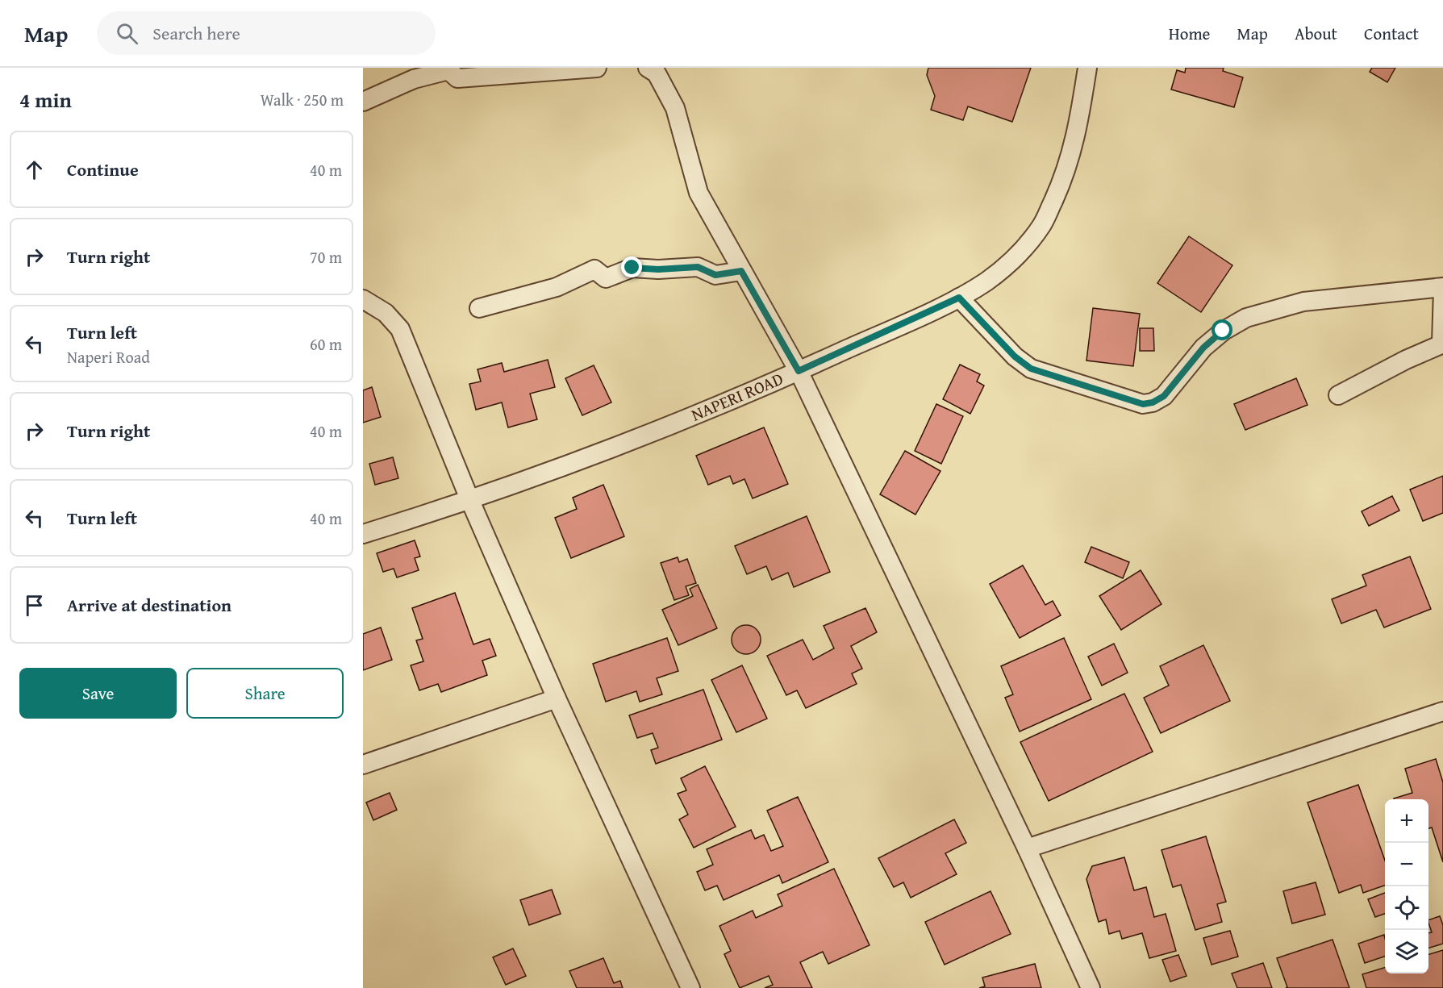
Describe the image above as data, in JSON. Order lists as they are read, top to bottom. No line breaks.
{"streets":{"street":["NAPERI ROAD"]},"page":{"header":"Map","search":"Search here","nav":["Home","Map","About","Contact"],"heading":["4 min","Walk · 250 m"],"list":[["Continue","40 m"],["Turn right","70 m"],["Turn left","Naperi Road","60 m"],["Turn right","40 m"],["Turn left","40 m"],"Arrive at destination"],"buttons":["Save","Share"],"map_buttons":["+","−"]}}
